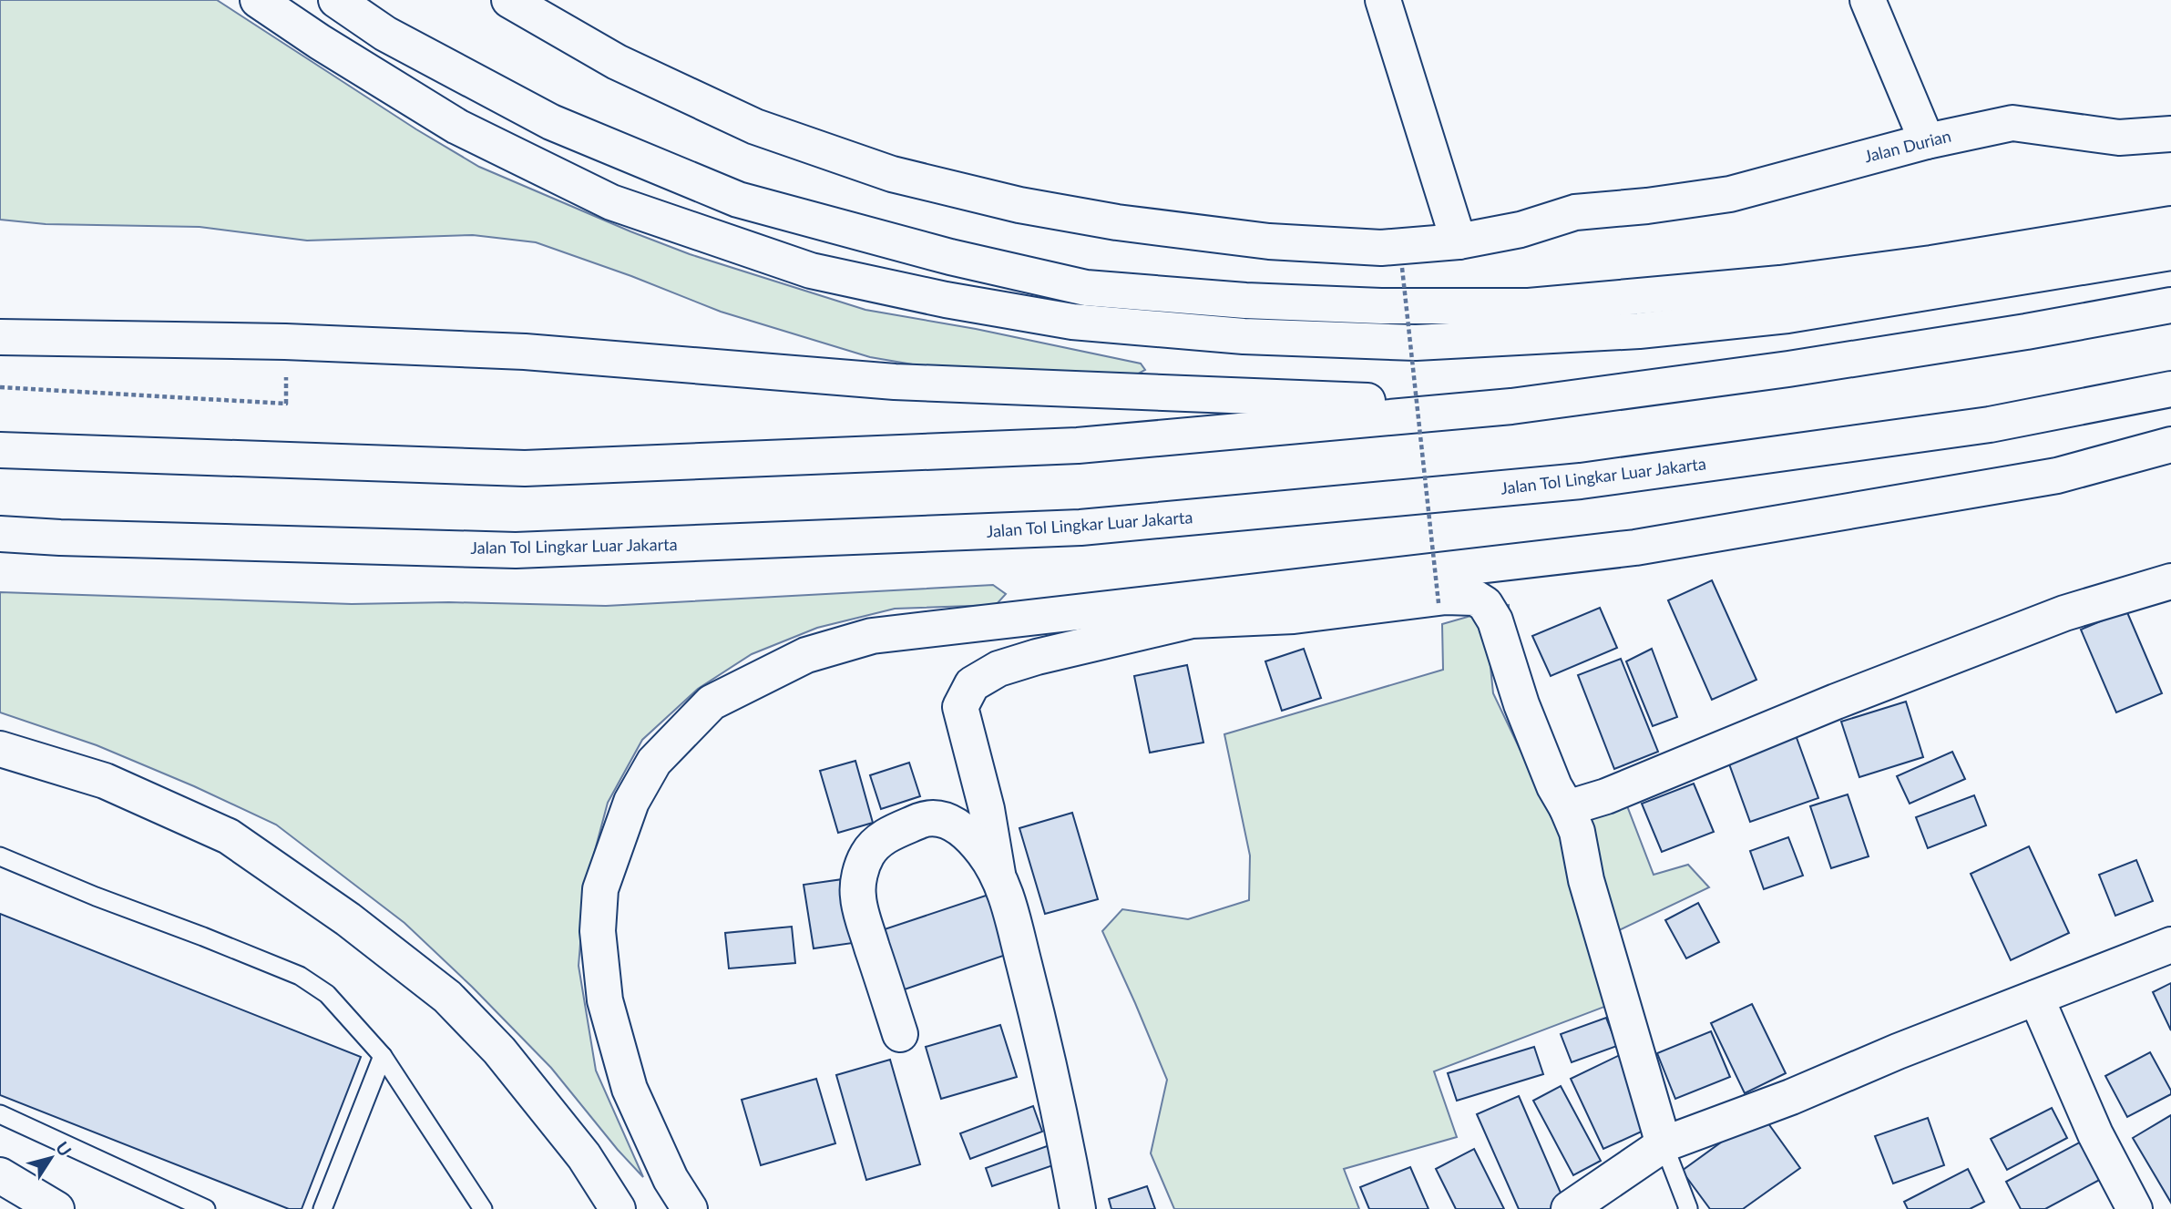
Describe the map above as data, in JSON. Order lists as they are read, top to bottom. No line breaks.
{"streets":{"main road":["Jalan Durian","Jalan Tol Lingkar Luar Jakarta"]},"north":"top right"}
